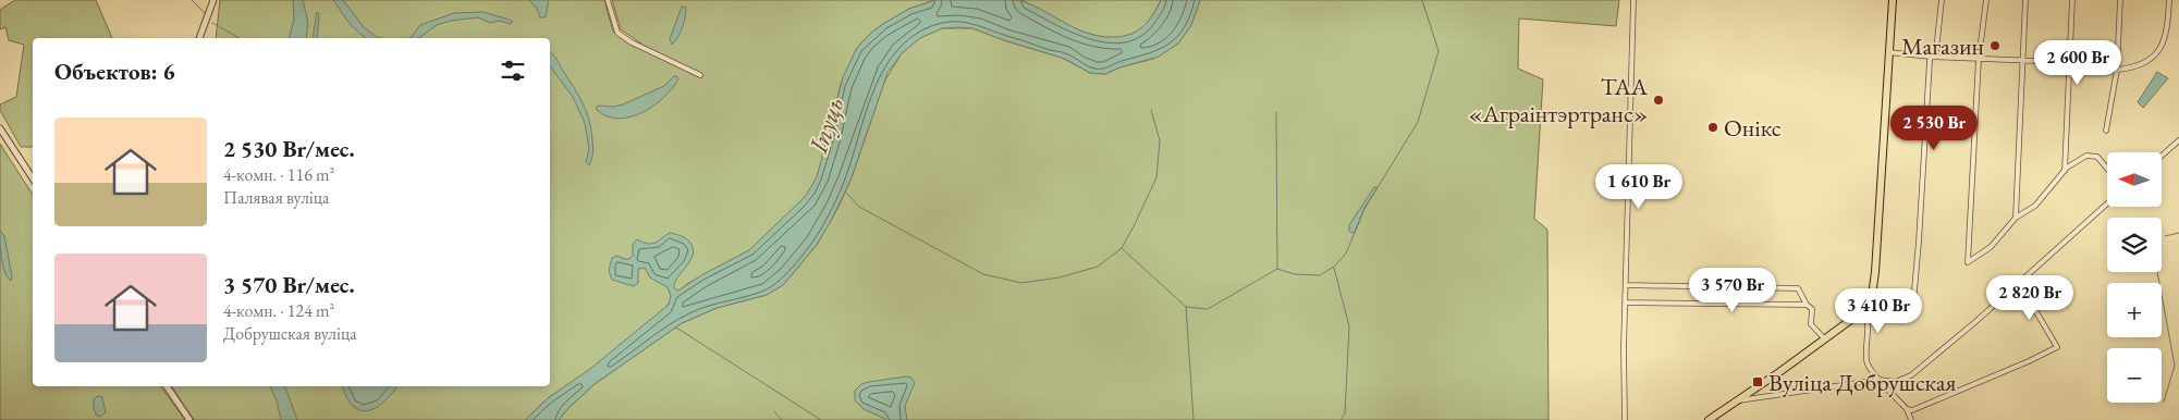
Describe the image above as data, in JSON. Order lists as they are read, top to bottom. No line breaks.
{"water":["Іпуць"],"places":{"other":["Магазин","ТАА «Аграінтэртранс»","Онікс"],"transit":["Вуліца Добрушская"]},"north":"left","page":{"heading":"Объектов: 6","price":["2 600 Br","2 530 Br","1 610 Br","3 570 Br","2 820 Br","3 410 Br"],"list":[{"name":"2 530 Br/мес.","note":"4-комн. · 116 m² · Палявая вуліца"},{"name":"3 570 Br/мес.","note":"4-комн. · 124 m² · Добрушская вуліца"}],"map_buttons":["+","−"]}}
